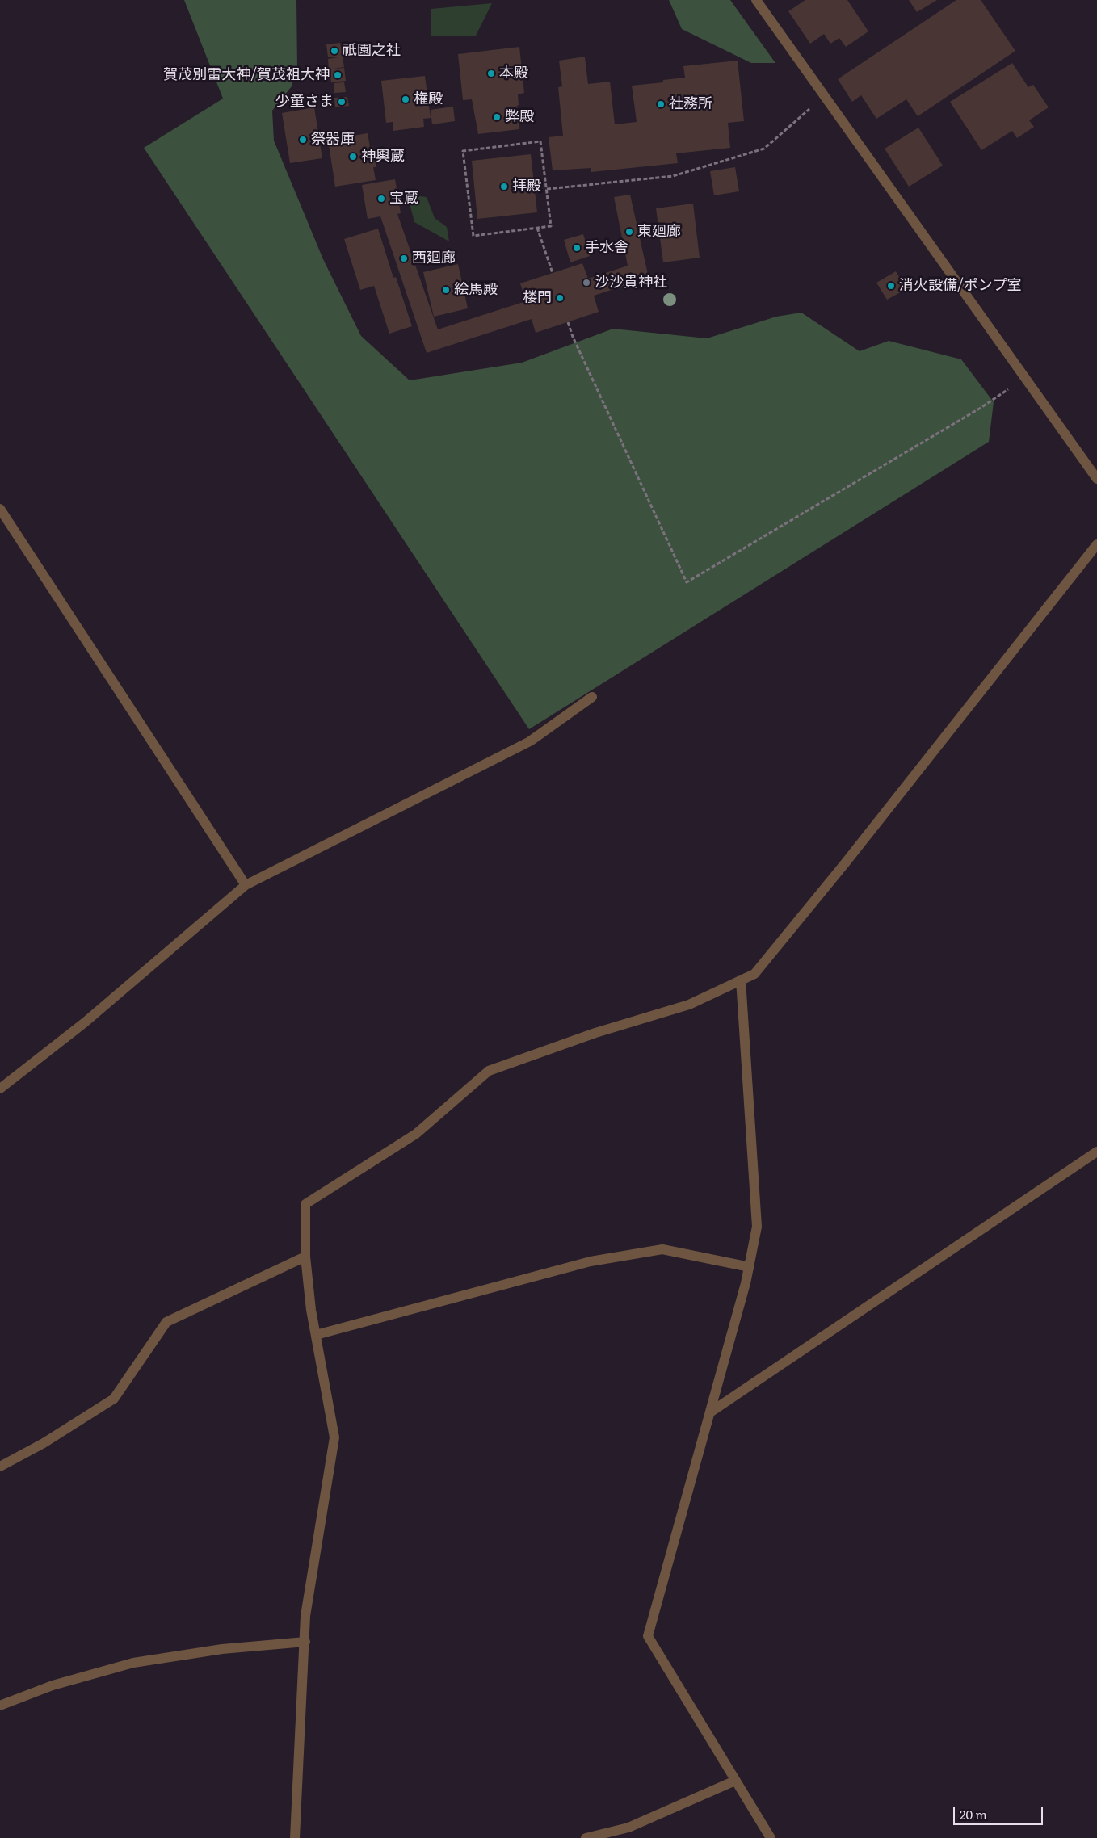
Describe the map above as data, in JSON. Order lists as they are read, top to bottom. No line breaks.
{"places":["祇園之社","本殿","賀茂別雷大神/賀茂祖大神","権殿","少童さま","社務所","弊殿","祭器庫","神輿蔵","拝殿","宝蔵","東廻廊","手水舎","西廻廊","沙沙貴神社","消火設備/ポンプ室","絵馬殿","楼門"],"scale_bar":"20 m"}
